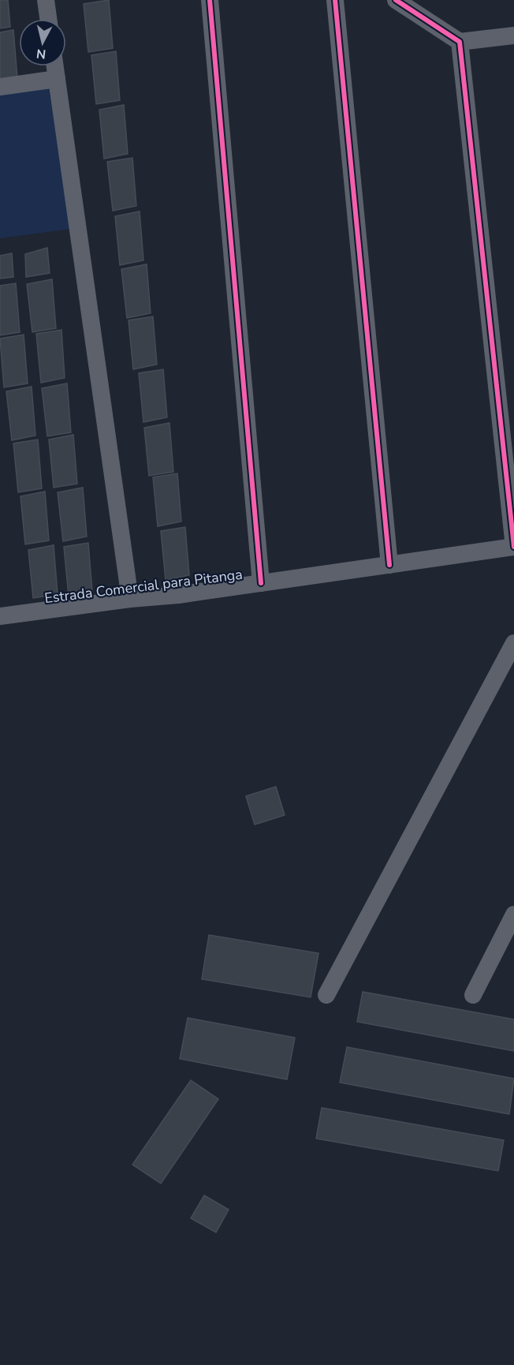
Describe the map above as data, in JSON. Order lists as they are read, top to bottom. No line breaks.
{"streets":{"street":["Estrada Comercial para Pitanga"]},"north":"bottom"}
